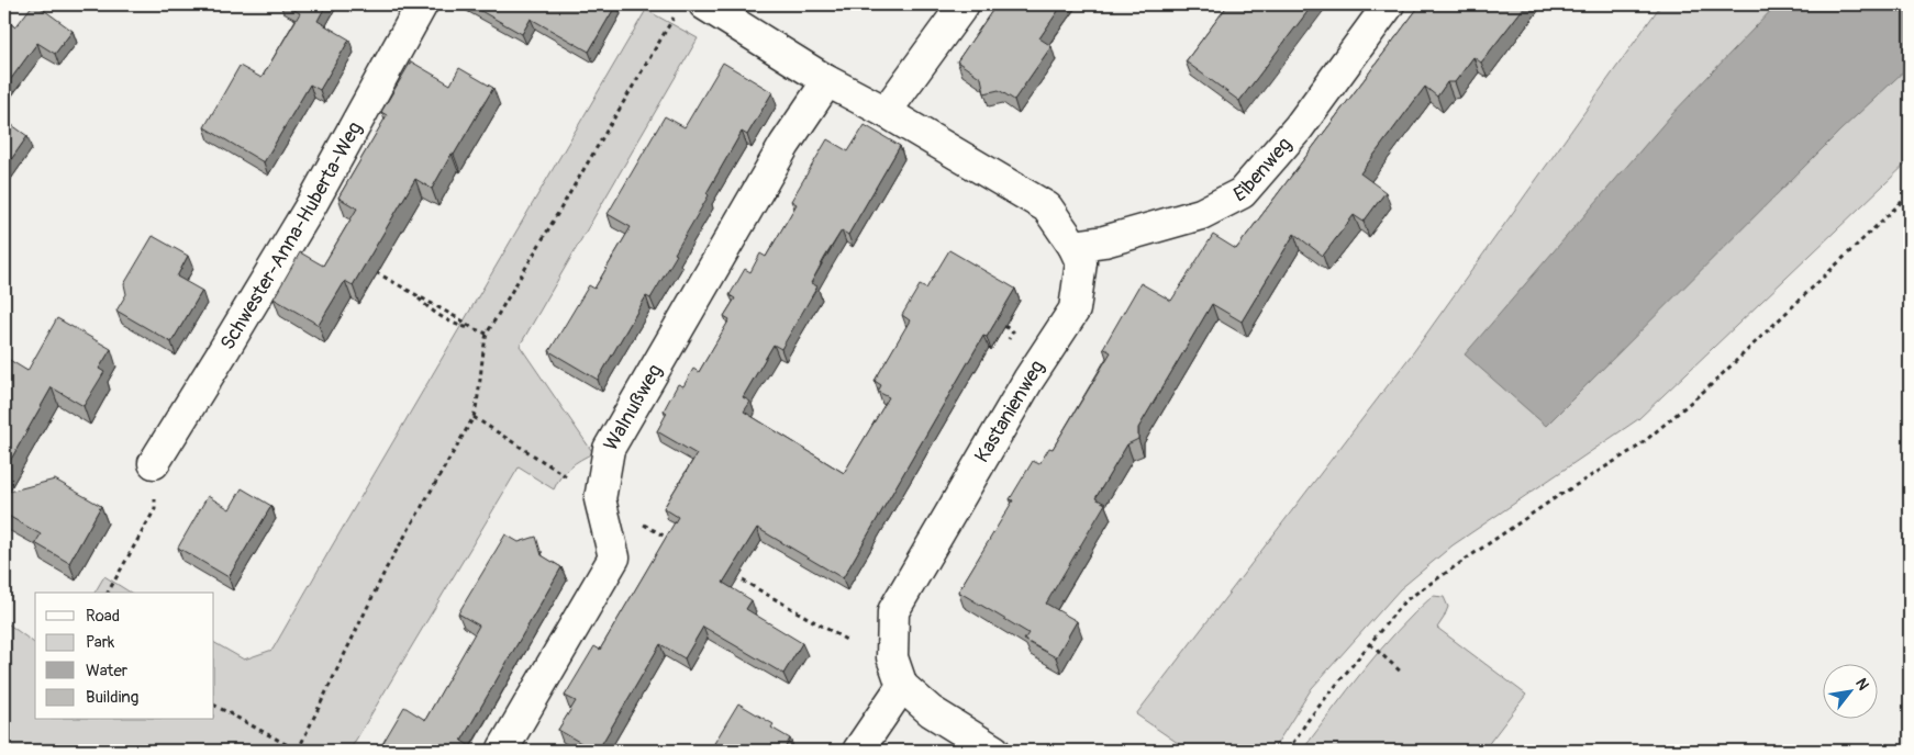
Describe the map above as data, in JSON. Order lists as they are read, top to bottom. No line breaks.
{"streets":{"street":["Eibenweg","Schwester-Anna-Huberta-Weg","Walnußweg","Kastanienweg"]},"crossings":[["Eibenweg","Kastanienweg"],["Walnußweg","Kastanienweg"]],"legend":["Road","Park","Water","Building"],"north":"top right"}
